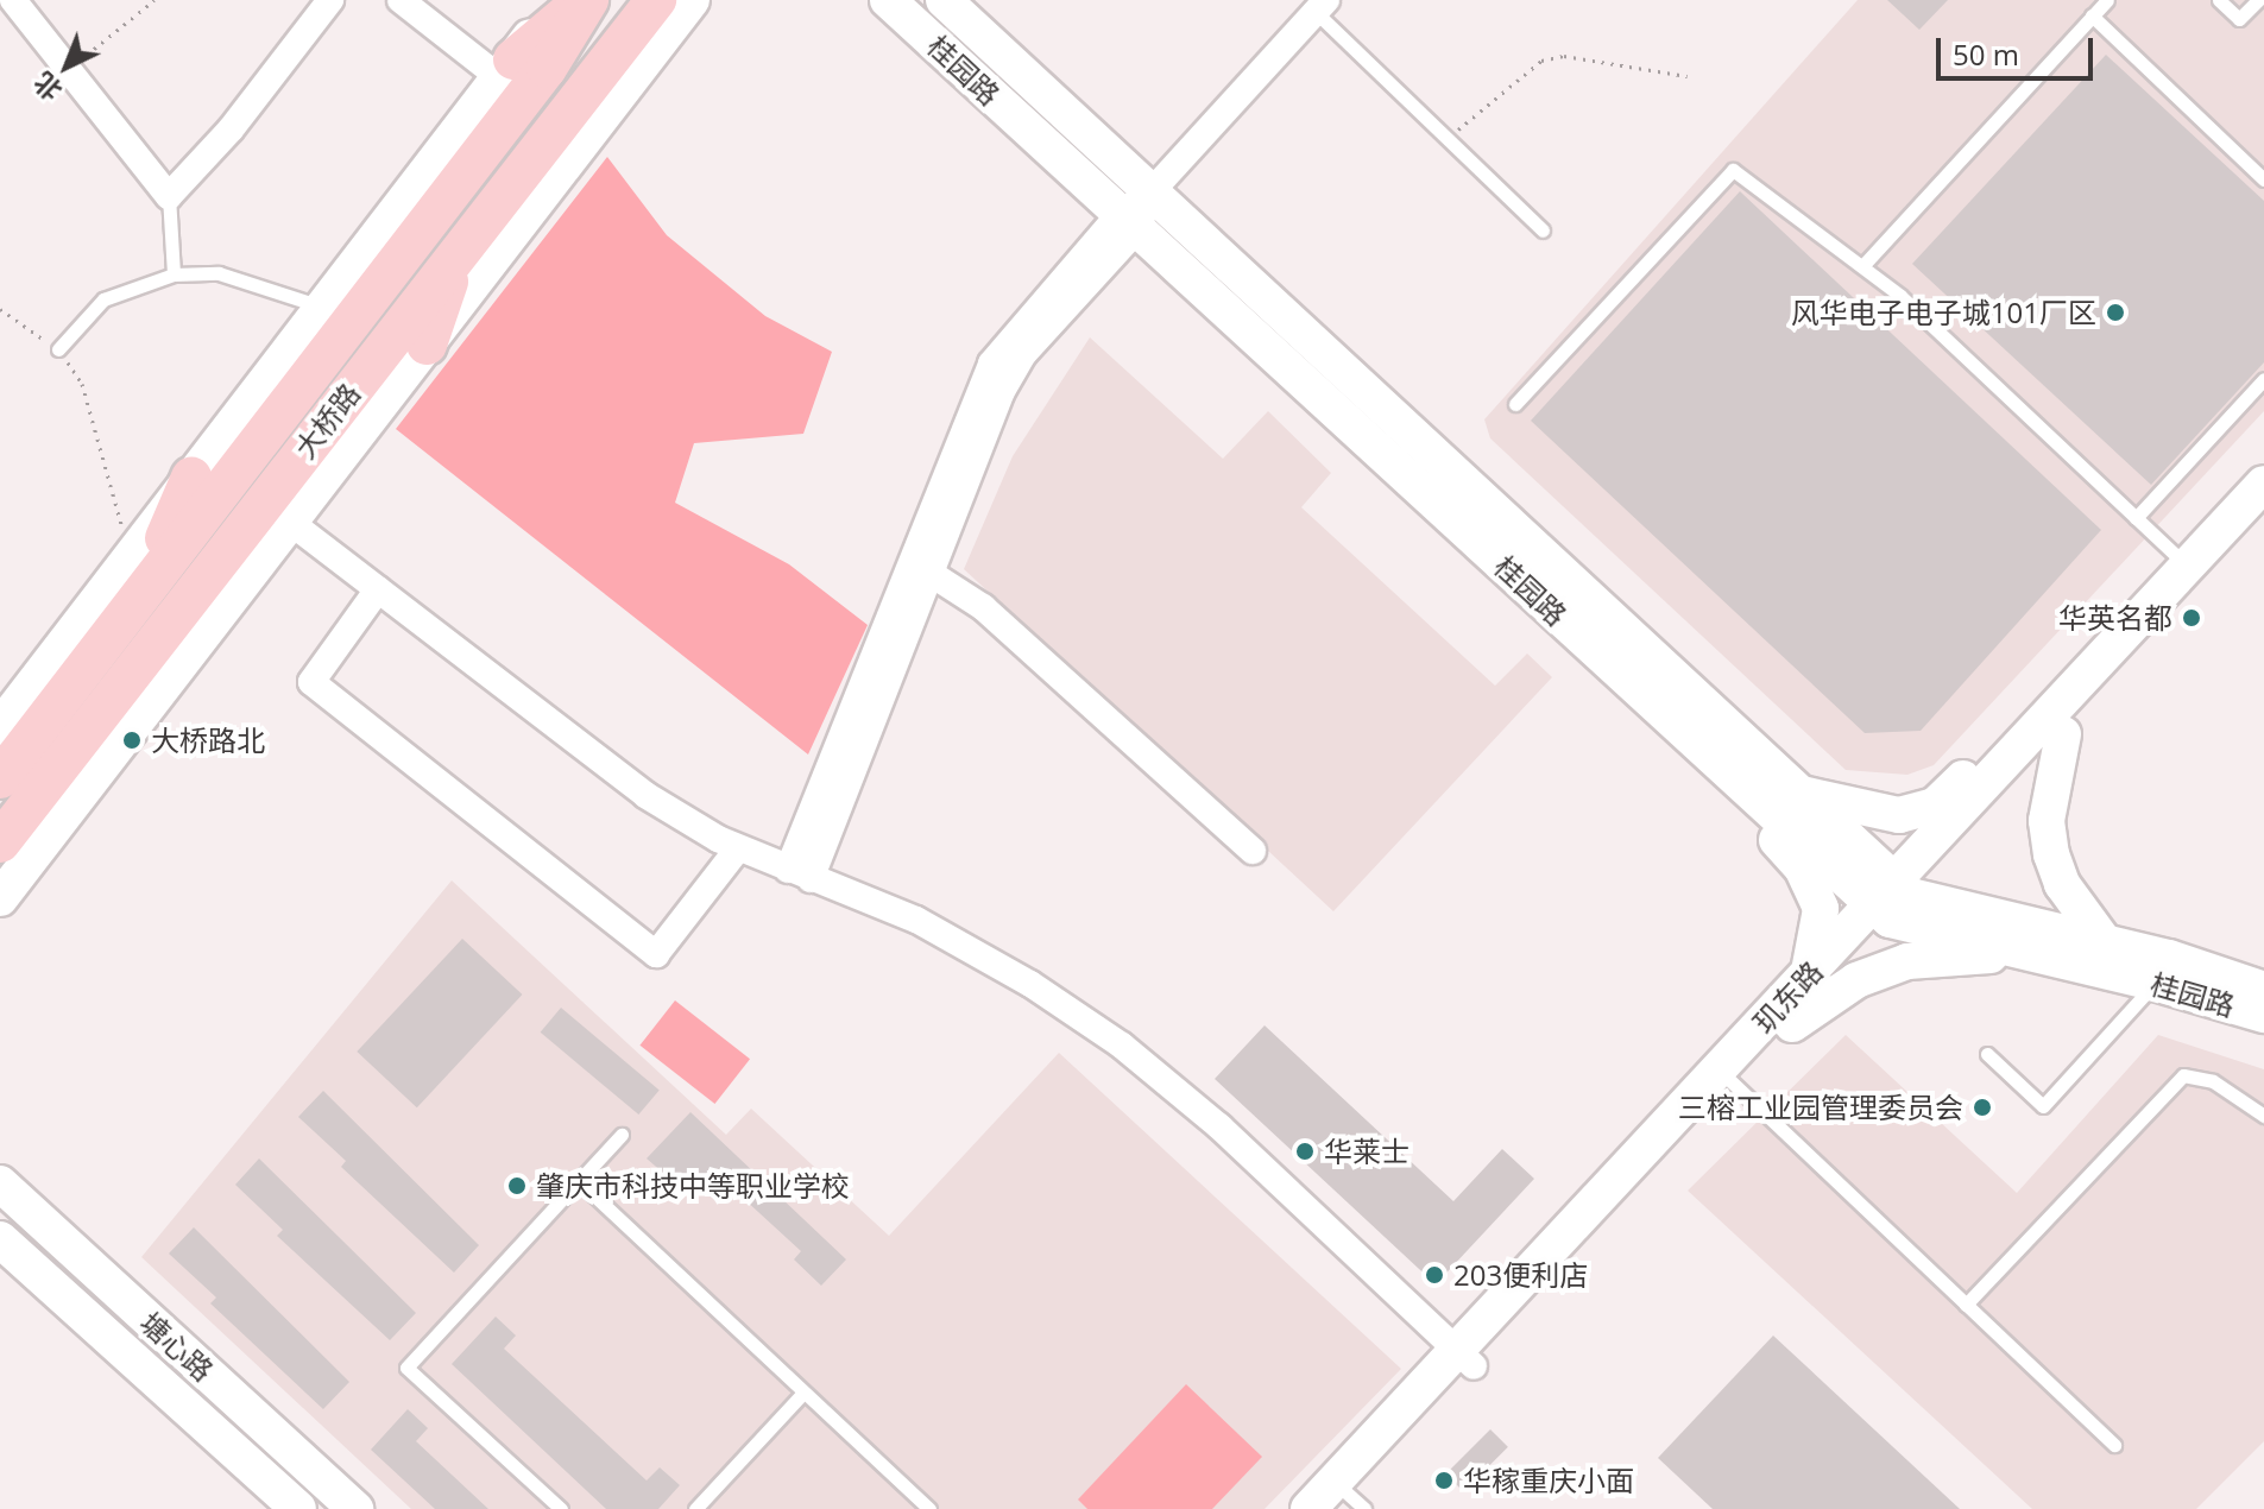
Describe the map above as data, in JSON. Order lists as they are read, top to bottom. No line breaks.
{"streets":{"main road":["桂园路","大桥路","玑东路","塘心路"]},"crossings":[["桂园路","玑东路"]],"places":["风华电子电子城101厂区","华英名都","大桥路北","三榕工业园管理委员会","华莱士","肇庆市科技中等职业学校","203便利店","华稼重庆小面"],"scale_bar":"50 m","north":"bottom left"}
